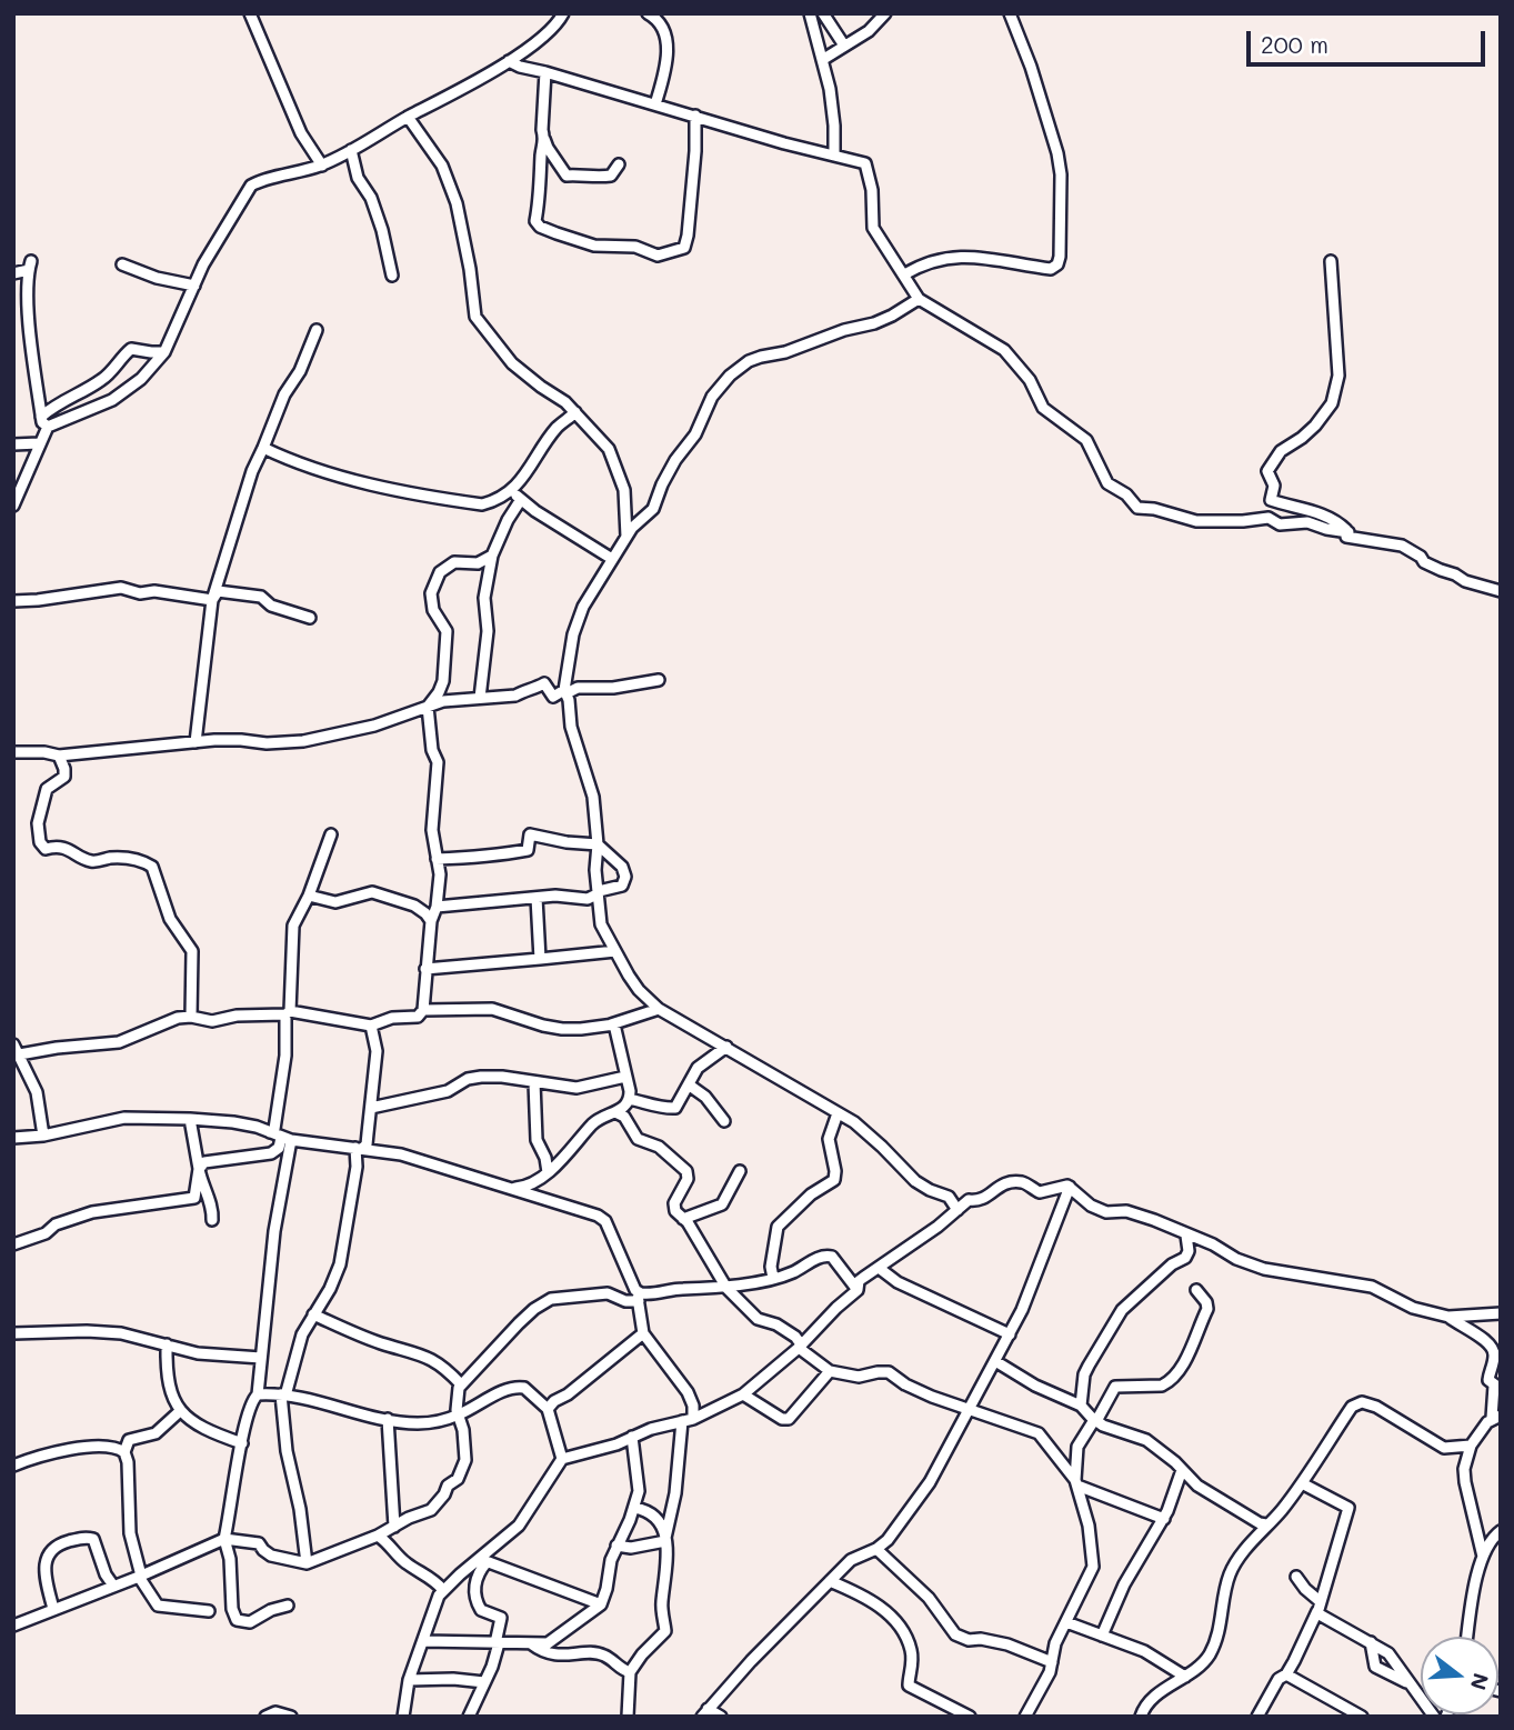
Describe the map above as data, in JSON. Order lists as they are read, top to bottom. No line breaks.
{"scale_bar":"200 m","north":"right"}
